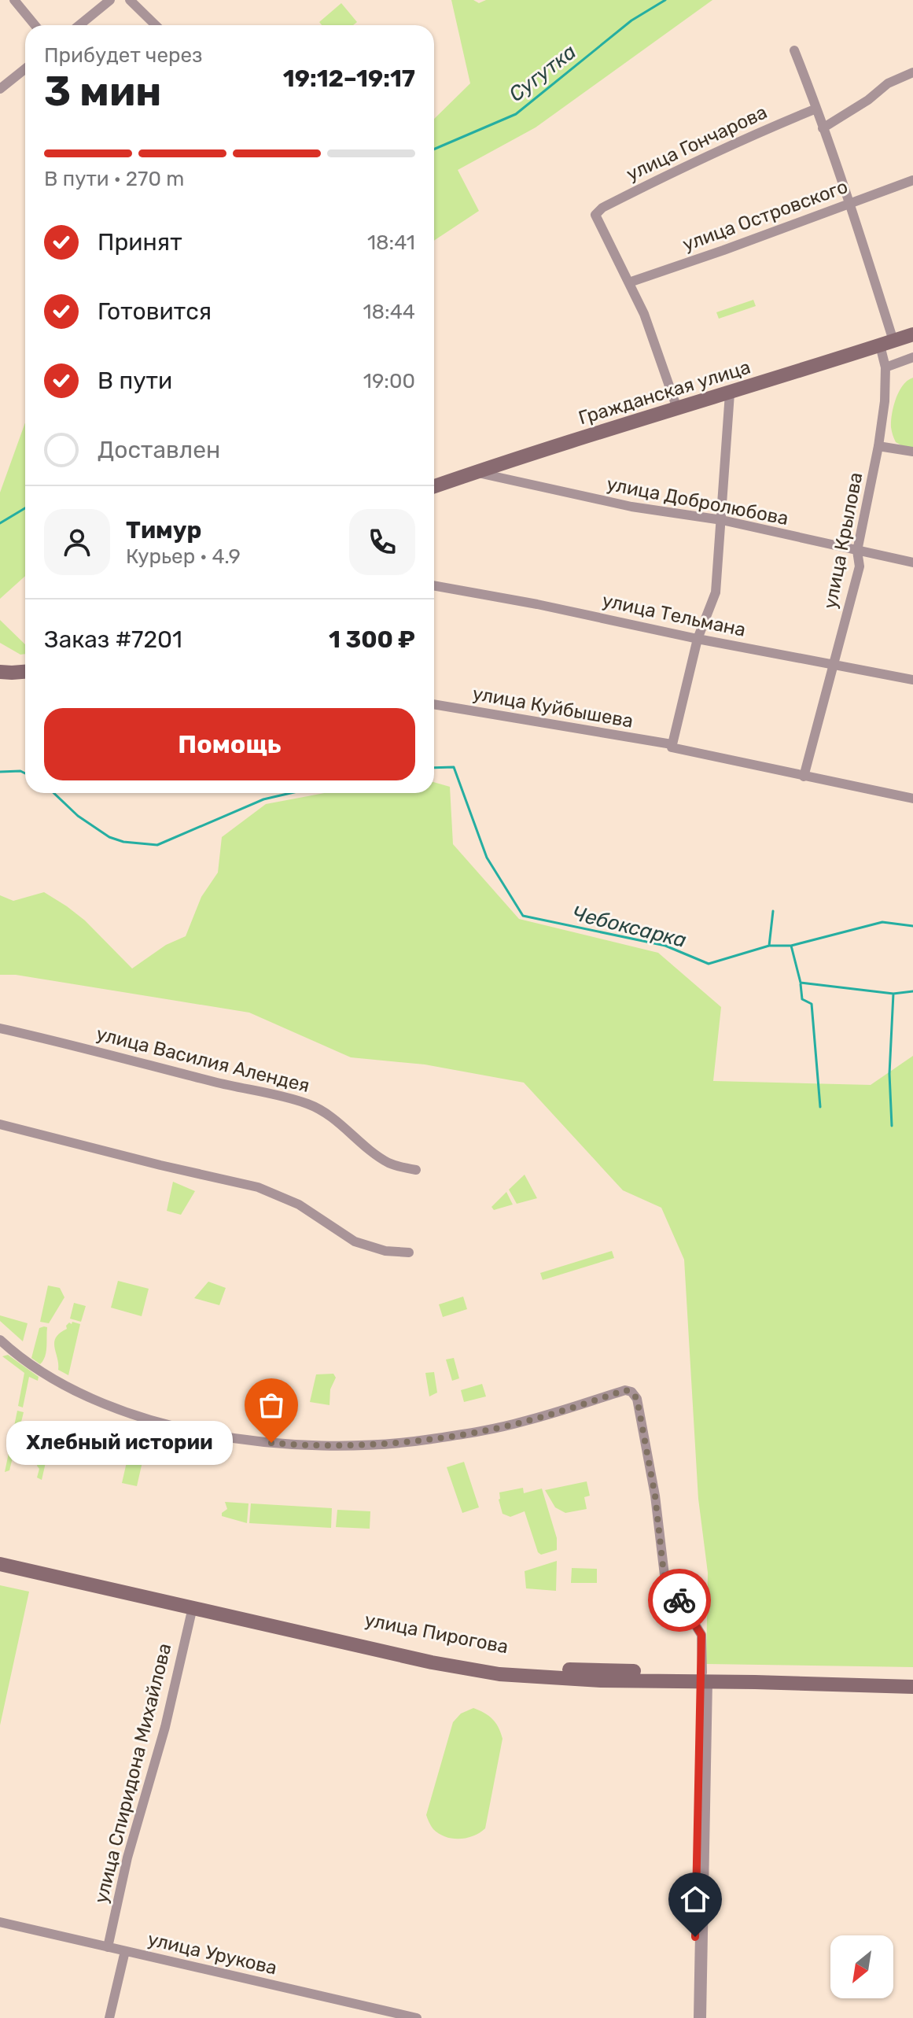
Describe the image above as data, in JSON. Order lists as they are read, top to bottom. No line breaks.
{"streets":{"main road":["Гражданская улица","улица Пирогова"],"street":["улица Гончарова","улица Островского","улица Добролюбова","улица Крылова","улица Тельмана","улица Куйбышева","улица Василия Алендея","улица Спиридона Михайлова","улица Урукова"]},"crossings":[["улица Гончарова","улица Островского"],["улица Гончарова","улица Крылова"],["улица Островского","улица Крылова"],["Гражданская улица","улица Добролюбова"],["Гражданская улица","улица Крылова"],["улица Добролюбова","улица Крылова"],["улица Крылова","улица Тельмана"],["улица Крылова","улица Куйбышева"],["улица Пирогова","улица Спиридона Михайлова"],["улица Спиридона Михайлова","улица Урукова"]],"water":["Сугутка","Чебоксарка"],"places":["Хлебный истории"],"north":"bottom left","page":{"heading":["3 мин","Прибудет через","19:12–19:17"],"panel":["Тимур","Курьер · 4.9","Заказ #7201","1 300 ₽"],"bar":"В пути · 270 m","list":[["Принят","18:41"],["Готовится","18:44"],["В пути","19:00"],"Доставлен"],"buttons":"Помощь","bubble":"Хлебный истории"}}
